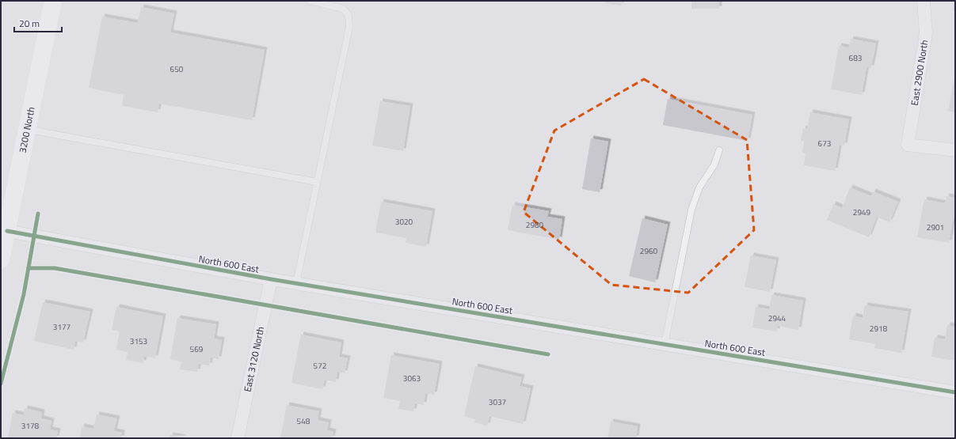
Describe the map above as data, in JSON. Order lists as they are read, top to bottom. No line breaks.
{"streets":{"street":["East 2900 North","3200 North","North 600 East","East 3120 North"]},"crossings":[["3200 North","North 600 East"],["North 600 East","East 3120 North"]],"house_numbers":["683","650","673","2949","3020","2980","2901","2960","2944","3177","2918","3153","569","572","3063","3037","548","3178"],"scale_bar":"20 m"}
